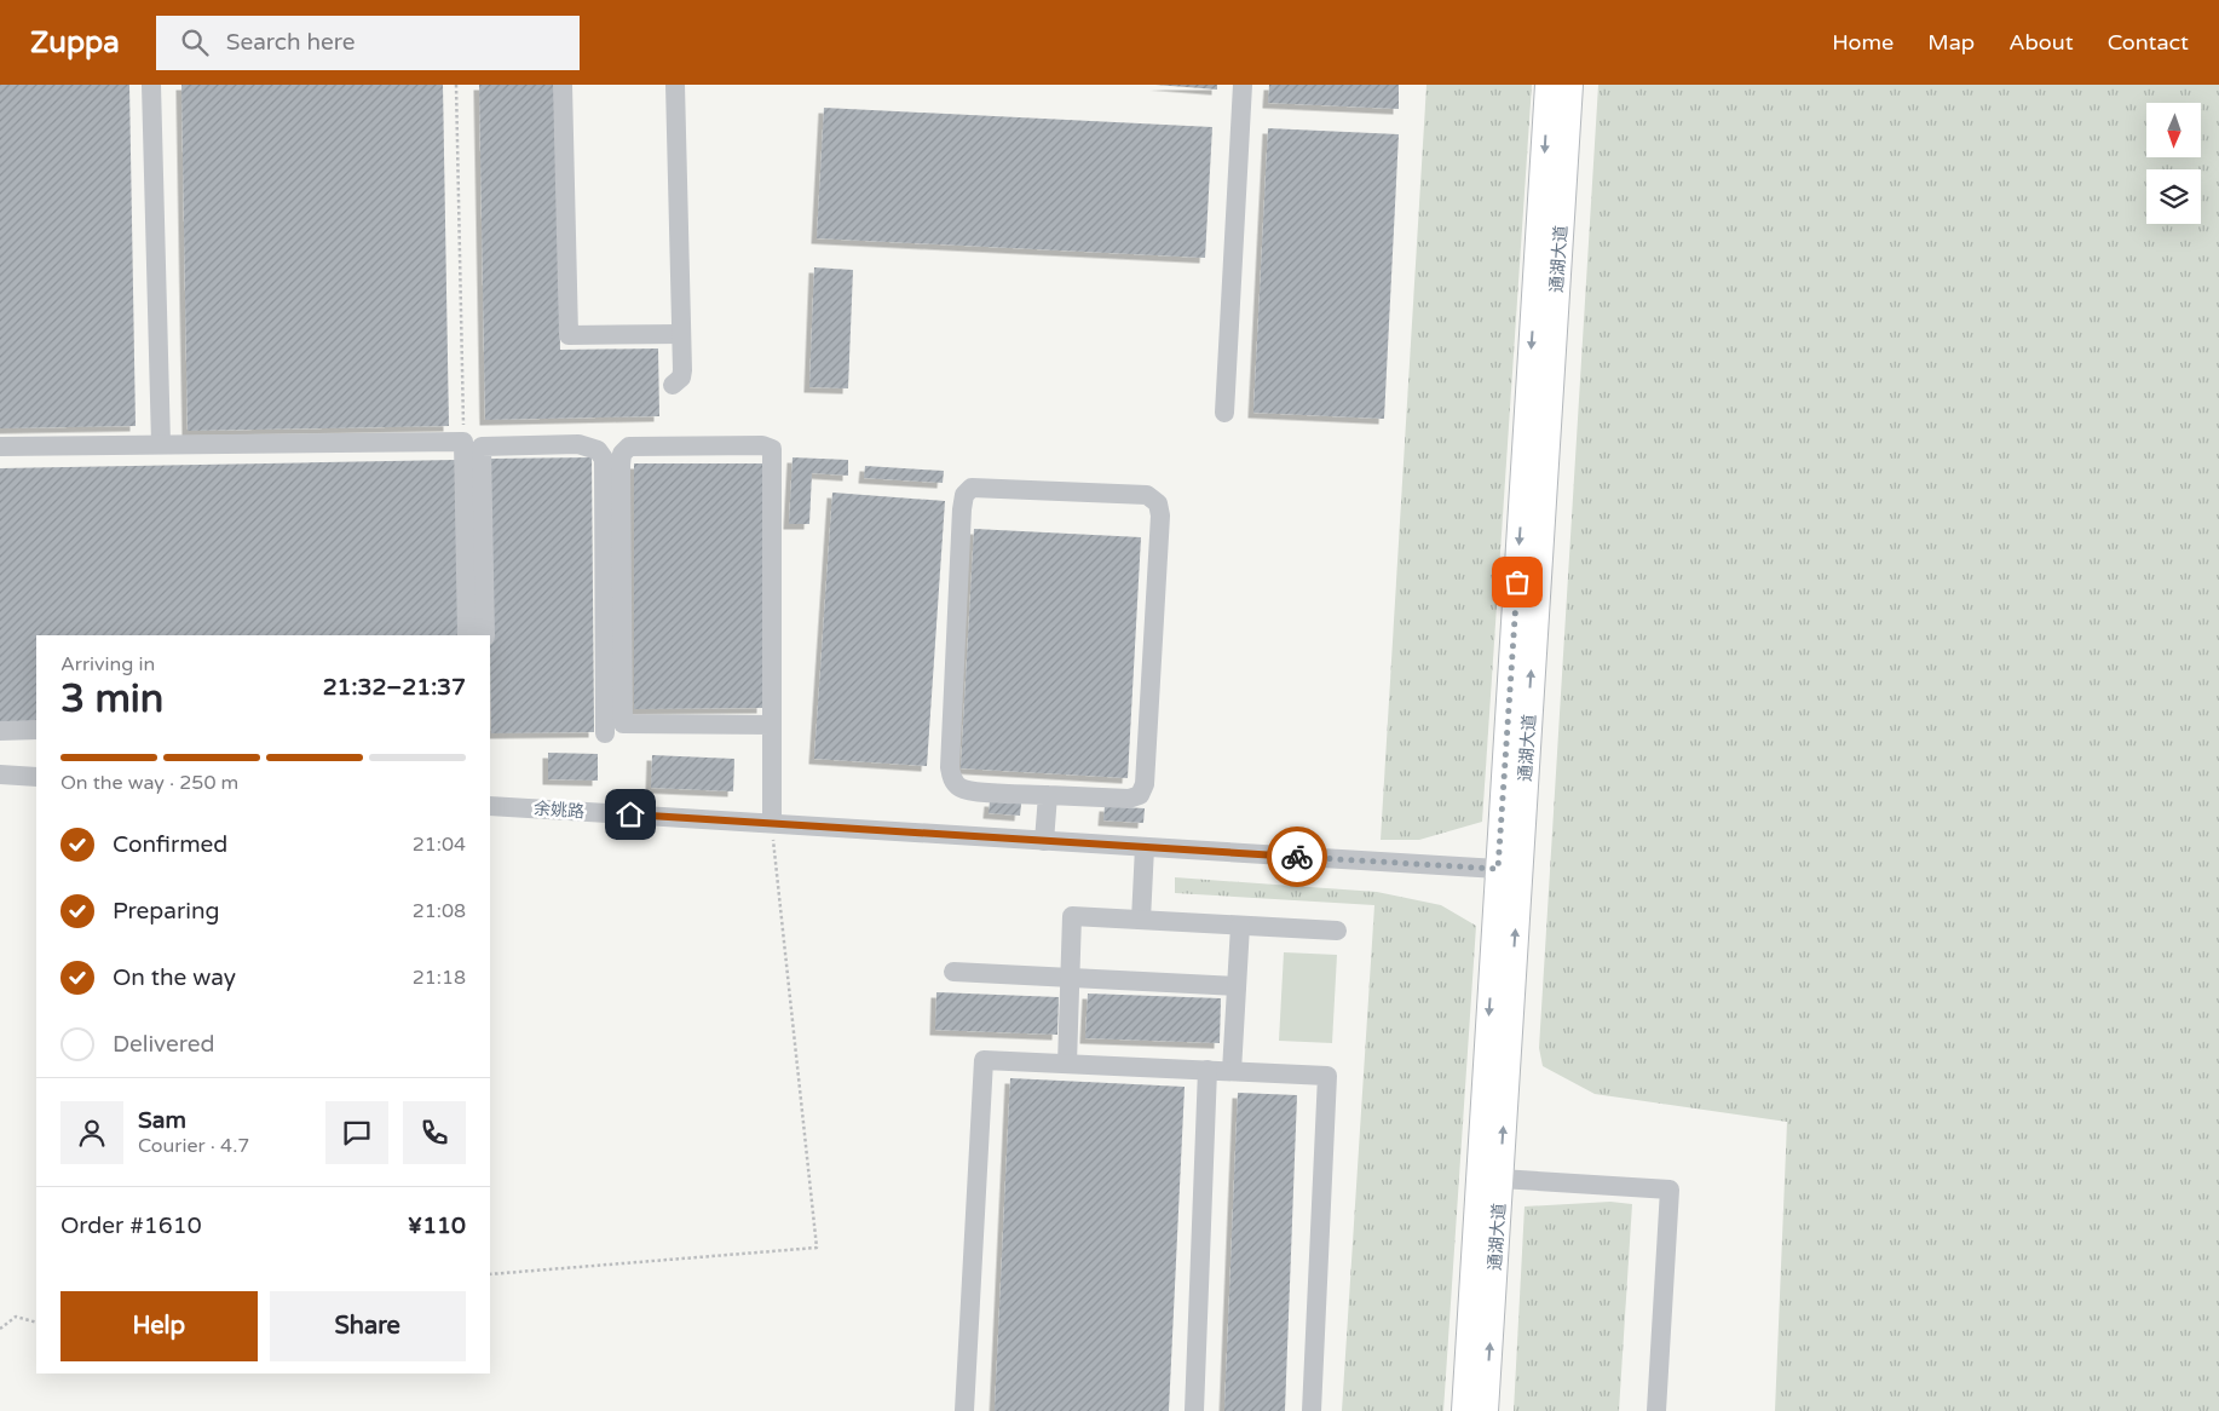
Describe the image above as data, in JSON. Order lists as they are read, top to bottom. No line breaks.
{"streets":{"main road":["通湖大道"],"street":["余姚路"]},"crossings":[["通湖大道","余姚路"]],"north":"bottom","page":{"header":"Zuppa","search":"Search here","nav":["Home","Map","About","Contact"],"heading":["3 min","Arriving in","21:32–21:37"],"panel":["Sam","Courier · 4.7","Order #1610","¥110"],"bar":"On the way · 250 m","list":[["Confirmed","21:04"],["Preparing","21:08"],["On the way","21:18"],"Delivered"],"buttons":["Help","Share"]}}
